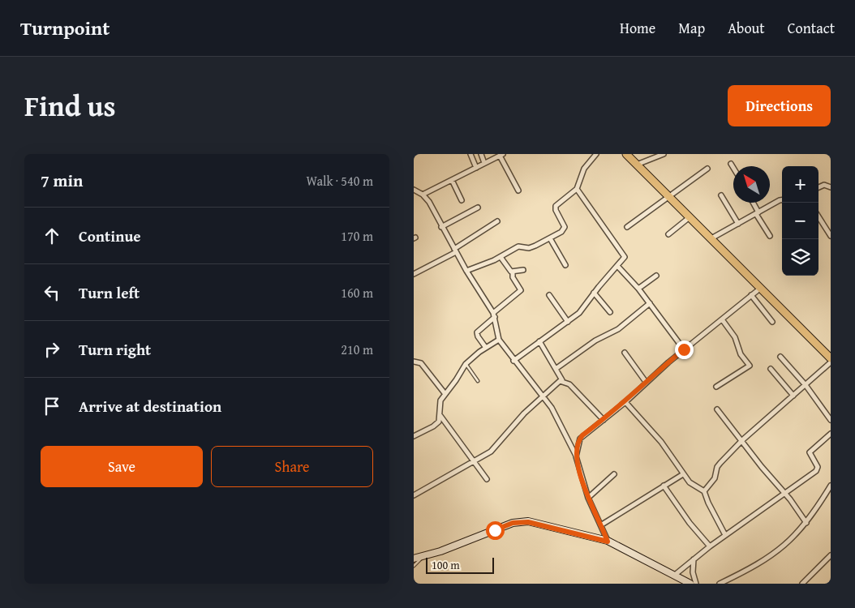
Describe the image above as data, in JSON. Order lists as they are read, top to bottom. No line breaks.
{"scale_bar":"100 m","north":"top left","page":{"header":"Turnpoint","nav":["Home","Map","About","Contact"],"title":"Find us","buttons":["Directions",["Save","Share"]],"heading":["7 min","Walk · 540 m"],"map_buttons":["+","−"],"list":[["Continue","170 m"],["Turn left","160 m"],["Turn right","210 m"],"Arrive at destination"],"scale":"100 m"}}
